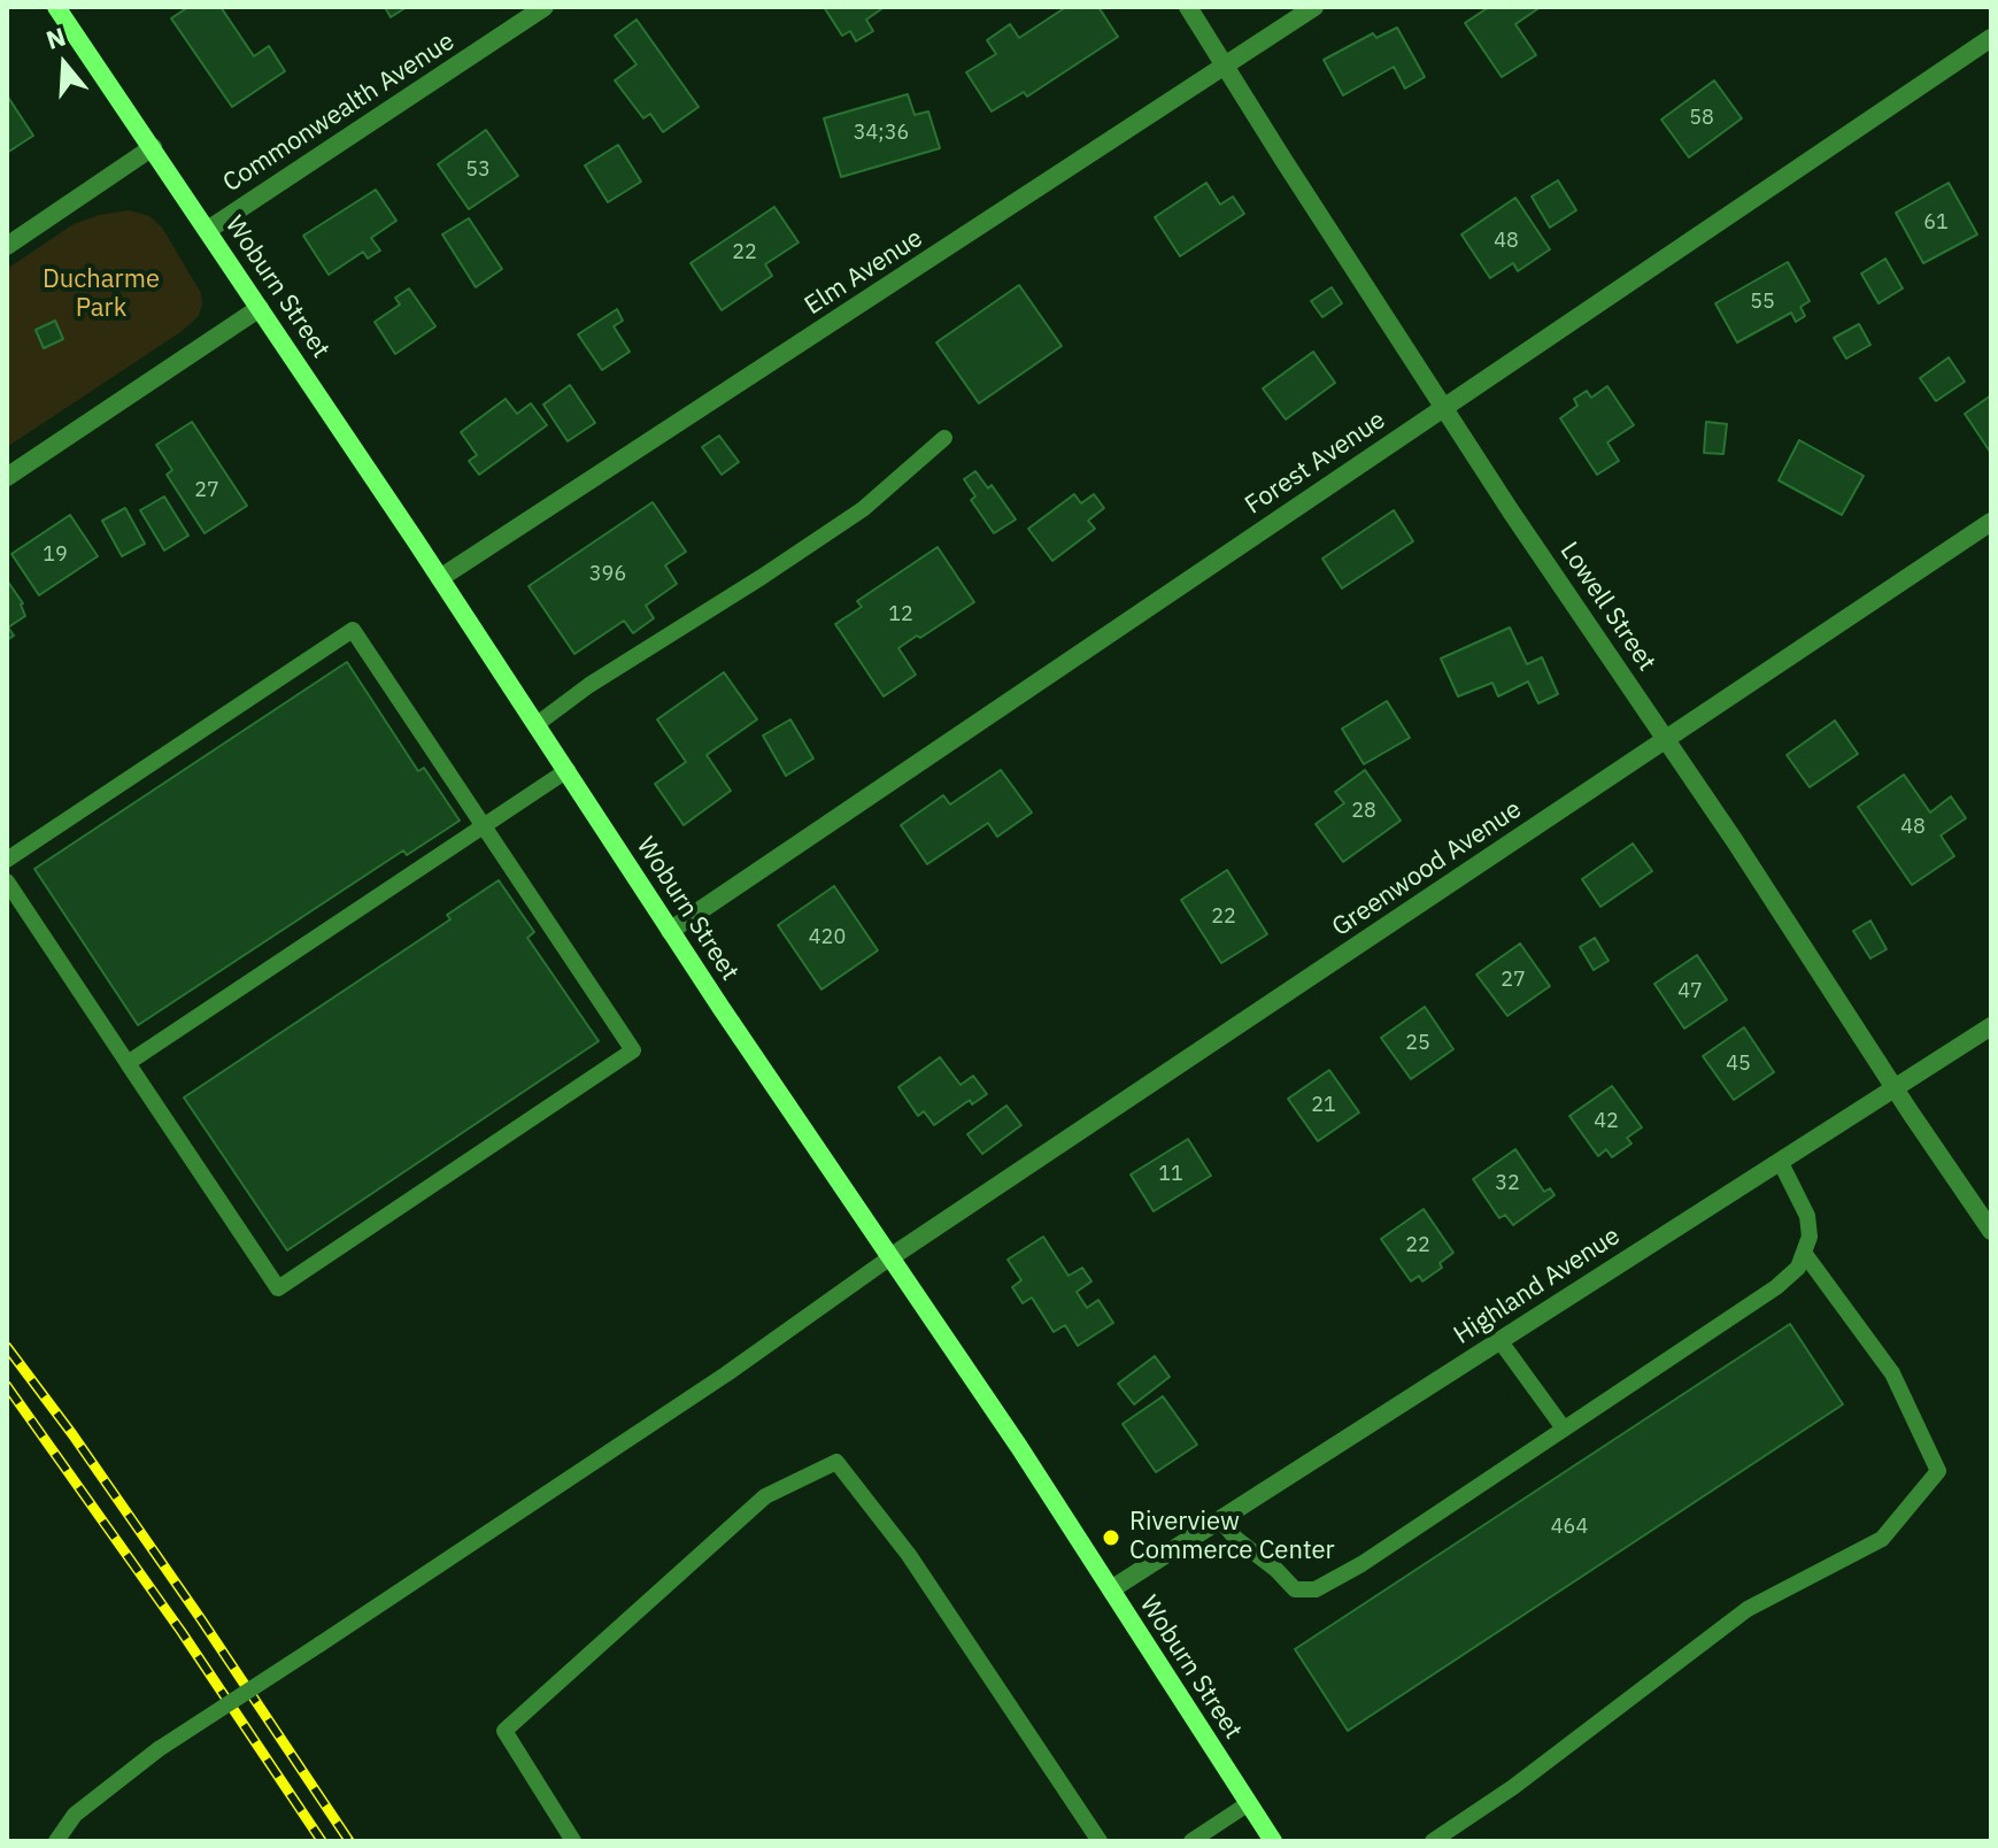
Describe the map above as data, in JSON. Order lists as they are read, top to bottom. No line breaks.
{"streets":{"main road":["Woburn Street"],"street":["Commonwealth Avenue","Elm Avenue","Forest Avenue","Lowell Street","Greenwood Avenue","Highland Avenue"]},"crossings":[["Commonwealth Avenue","Woburn Street"],["Elm Avenue","Woburn Street"],["Elm Avenue","Lowell Street"],["Woburn Street","Forest Avenue"],["Woburn Street","Greenwood Avenue"],["Woburn Street","Highland Avenue"],["Forest Avenue","Lowell Street"],["Lowell Street","Greenwood Avenue"],["Lowell Street","Highland Avenue"]],"parks":["Ducharme Park"],"places":["Riverview Commerce Center"],"house_numbers":["58","34;36","53","61","48","22","55","27","19","396","12","28","48","22","420","27","47","25","45","21","42","11","32","22","464"],"north":"top"}
